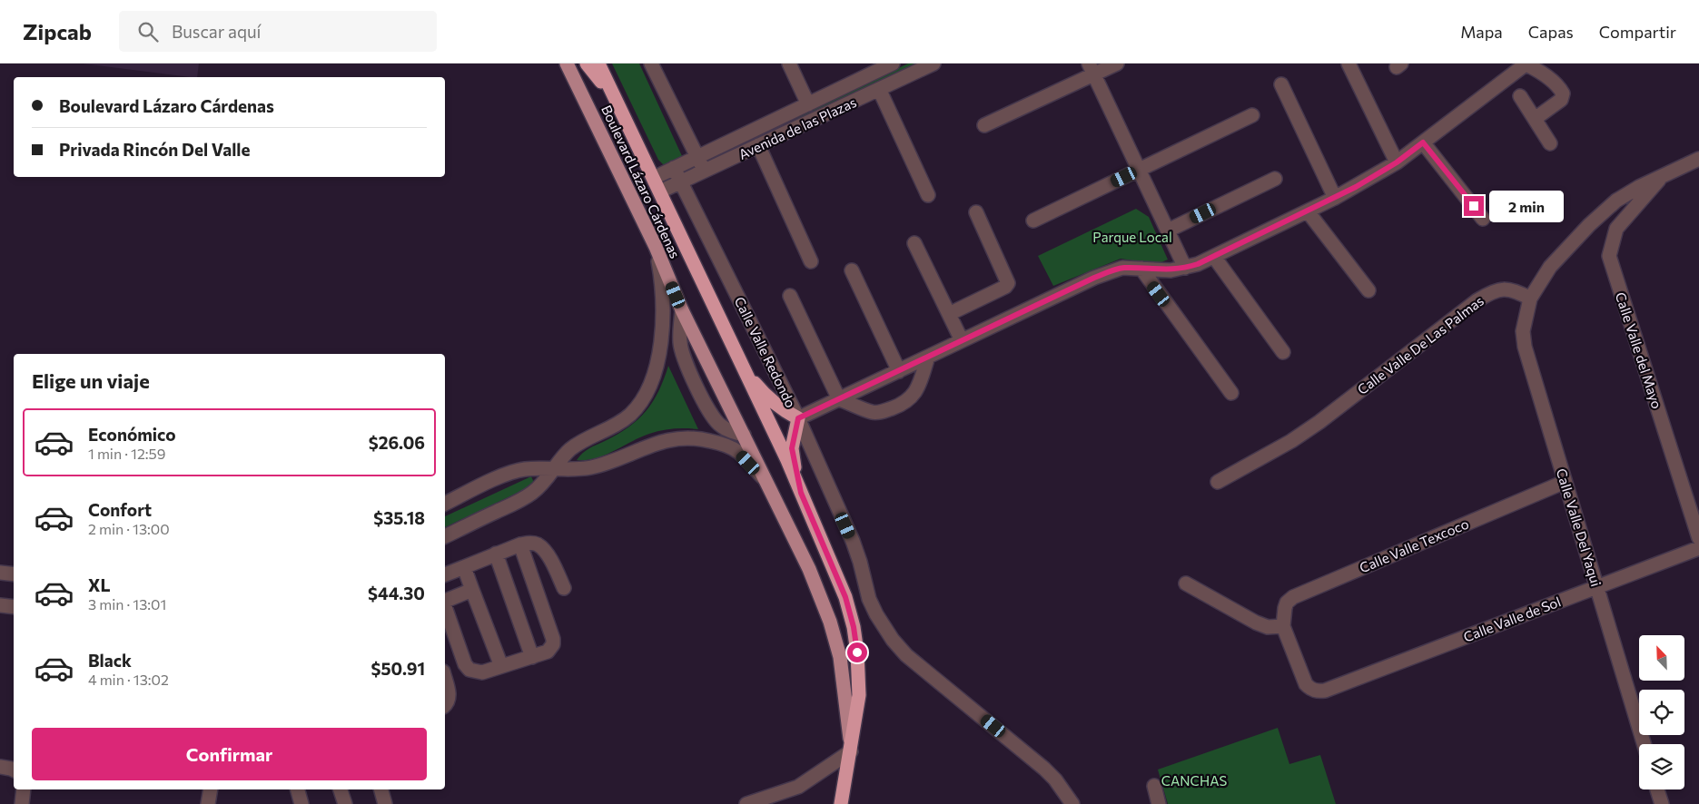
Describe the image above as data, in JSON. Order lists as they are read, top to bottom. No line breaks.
{"streets":{"highway":["Boulevard Lázaro Cárdenas"],"street":["Avenida de las Plazas","Calle Valle De Las Palmas","Calle Valle del Mayo","Calle Valle Redondo","Calle Valle Del Yaqui","Calle Valle Texcoco","Calle Valle de Sol"]},"crossings":[["Avenida de las Plazas","Boulevard Lázaro Cárdenas"],["Avenida de las Plazas","Calle Valle Redondo"],["Calle Valle De Las Palmas","Calle Valle Del Yaqui"],["Calle Valle Del Yaqui","Calle Valle Texcoco"],["Calle Valle Del Yaqui","Calle Valle de Sol"],["Calle Valle Texcoco","Calle Valle de Sol"]],"parks":["Parque Local","CANCHAS"],"north":"top left","page":{"header":"Zipcab","search":"Buscar aquí","nav":["Mapa","Capas","Compartir"],"banner":["Boulevard Lázaro Cárdenas","Privada Rincón Del Valle"],"bubble":"2 min","heading":"Elige un viaje","list":[{"name":"Económico","note":"1 min · 12:59","value":"$26.06"},{"name":"Confort","note":"2 min · 13:00","value":"$35.18"},{"name":"XL","note":"3 min · 13:01","value":"$44.30"},{"name":"Black","note":"4 min · 13:02","value":"$50.91"}],"buttons":"Confirmar"}}
